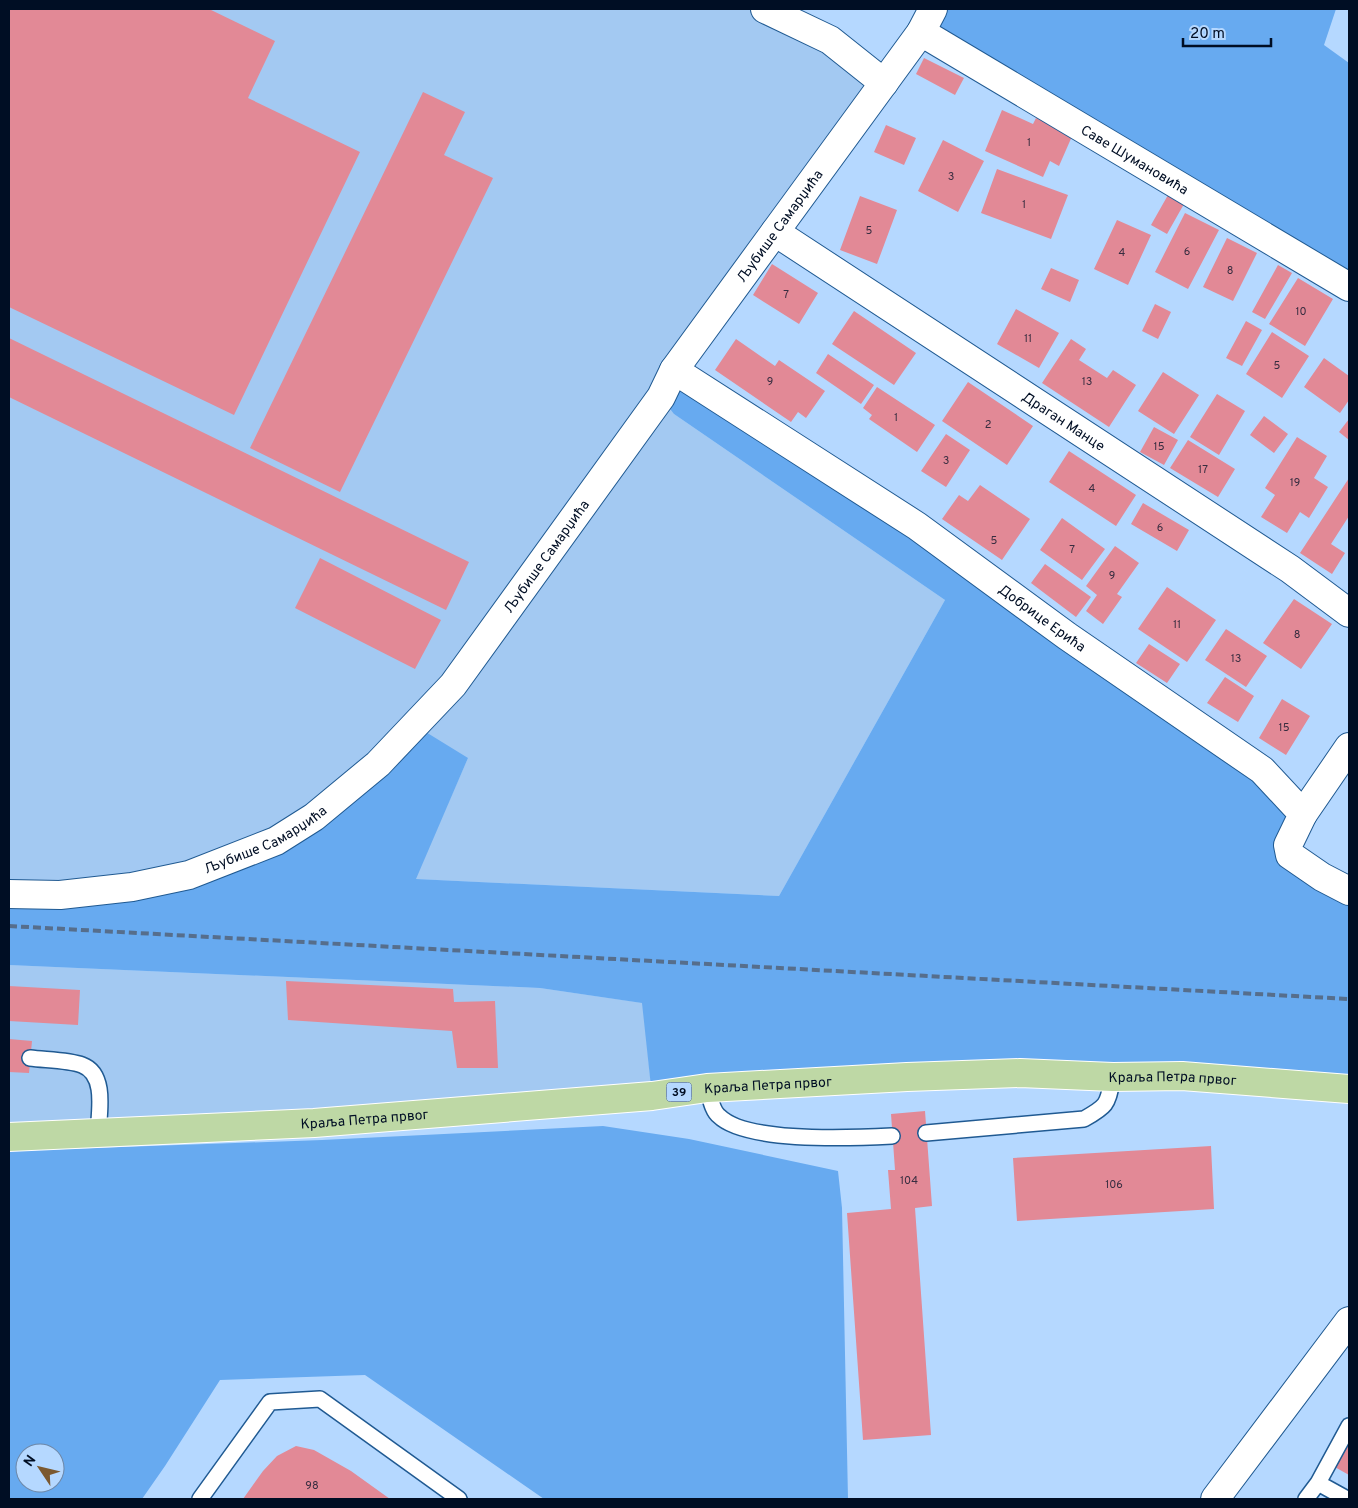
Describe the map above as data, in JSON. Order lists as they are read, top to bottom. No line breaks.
{"streets":{"main road":["Краља Петра првог","39"],"street":["Саве Шумановића","Љубише Самарџића","Драган Манце","Добрице Ерића"]},"crossings":[["Саве Шумановића","Љубише Самарџића"],["Љубише Самарџића","Драган Манце"],["Љубише Самарџића","Добрице Ерића"]],"house_numbers":["1","3","1","5","6","4","8","7","10","11","5","9","13","1","2","15","3","17","19","4","6","5","7","9","11","8","13","15","104","106","98"],"scale_bar":"20 m","north":"top left"}
